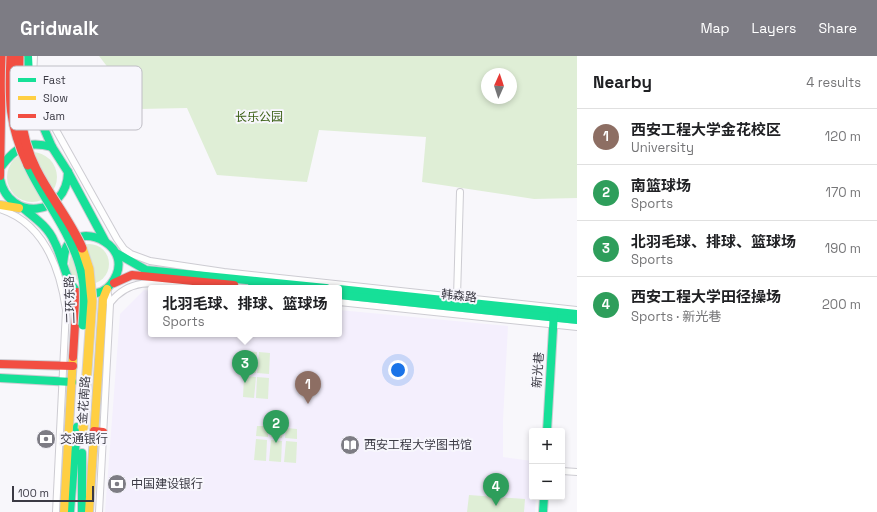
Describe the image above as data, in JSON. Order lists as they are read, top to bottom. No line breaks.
{"streets":{"main road":["韩森路","二环东路","新光巷","金花南路"]},"crossings":[["韩森路","新光巷"]],"parks":["长乐公园"],"places":{"bank":["交通银行","中国建设银行"],"library":["西安工程大学图书馆"]},"legend":["Fast","Slow","Jam"],"scale_bar":"100 m","north":"top","page":{"header":"Gridwalk","nav":["Map","Layers","Share"],"heading":["Nearby","4 results"],"list":[{"mark":"1","name":"西安工程大学金花校区","note":"University","value":"120 m"},{"mark":"2","name":"南篮球场","note":"Sports","value":"170 m"},{"mark":"3","name":"北羽毛球、排球、篮球场","note":"Sports","value":"190 m"},{"mark":"4","name":"西安工程大学田径操场","note":"Sports · 新光巷","value":"200 m"}],"popup":["北羽毛球、排球、篮球场","Sports"],"pins":["3","1","2","4"],"map_buttons":["+","−"],"scale":"100 m"}}
